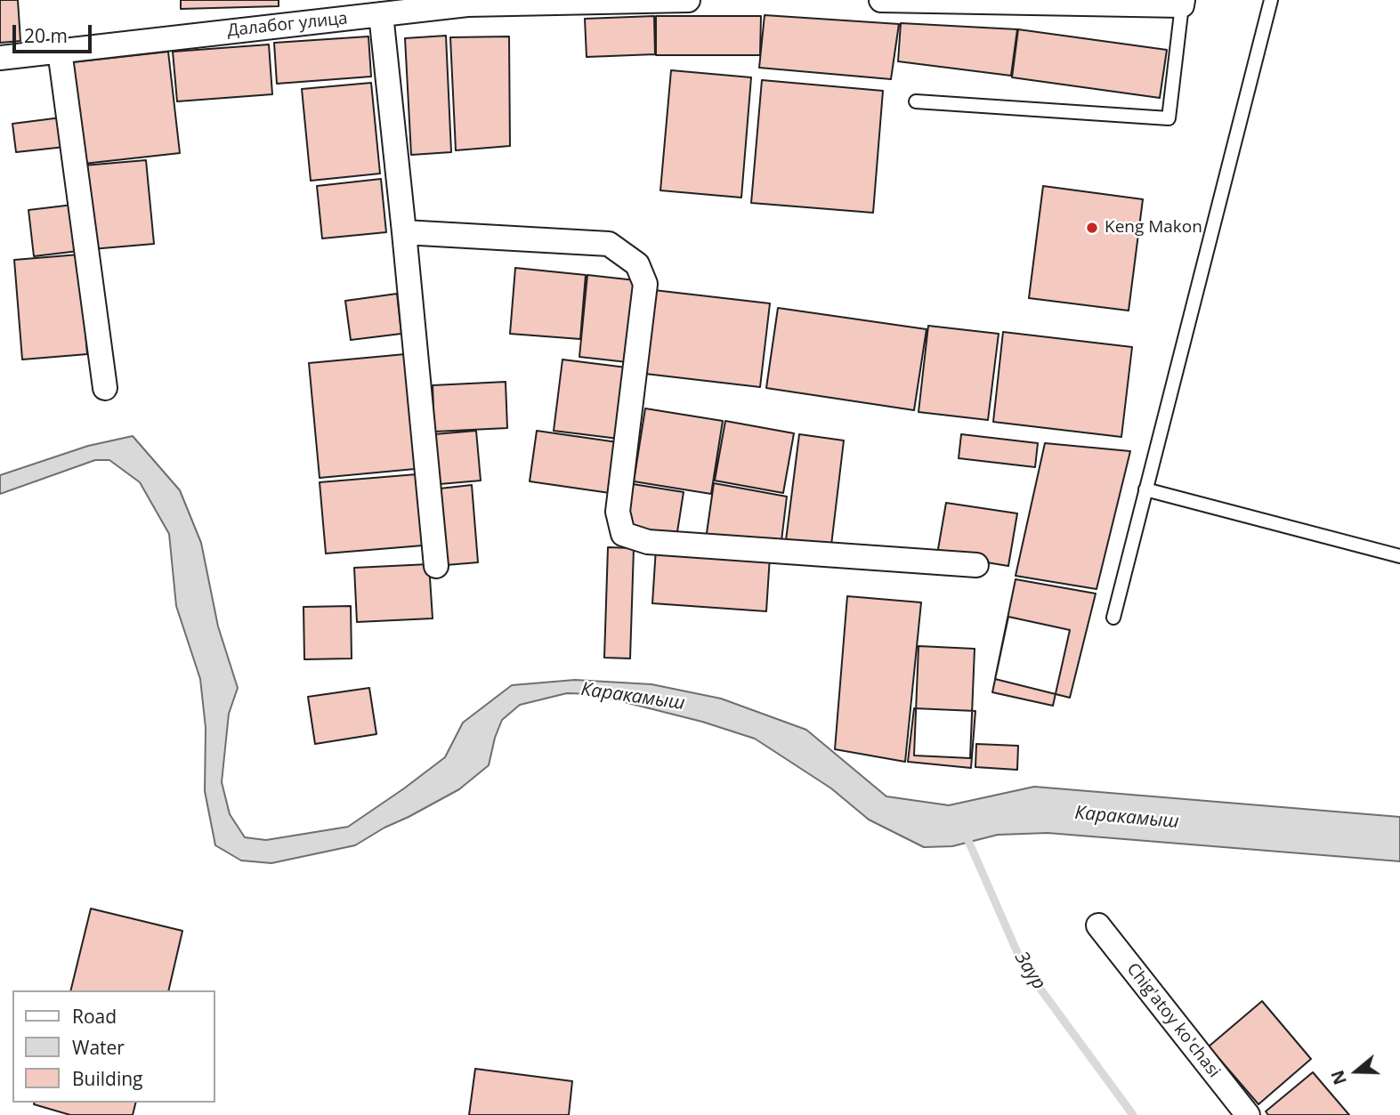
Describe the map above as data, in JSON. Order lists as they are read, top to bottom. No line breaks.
{"streets":{"street":["Далабог улица","Chig'atoy ko'chasi"]},"water":["Каракамыш","Заур"],"places":["Keng Makon"],"legend":["Road","Water","Building"],"scale_bar":"20 m","north":"left"}
